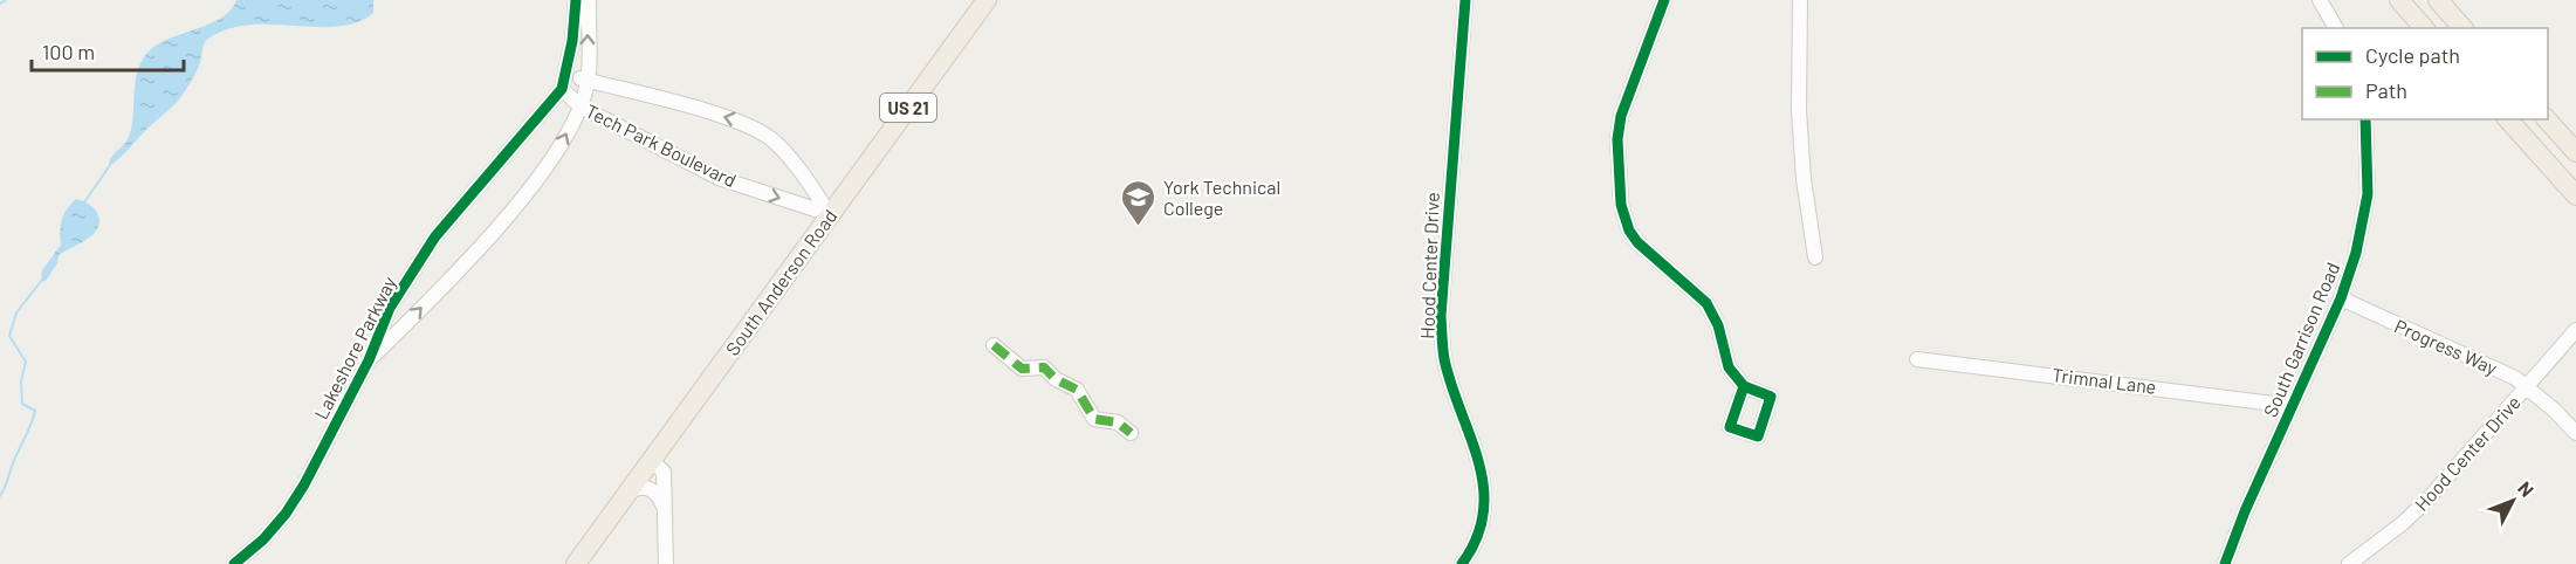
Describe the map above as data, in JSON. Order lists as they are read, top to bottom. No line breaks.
{"streets":{"main road":["US 21","South Anderson Road"],"street":["Tech Park Boulevard","Hood Center Drive","South Garrison Road","Progress Way","Lakeshore Parkway","Trimnal Lane"]},"crossings":[["Tech Park Boulevard","South Anderson Road"],["Tech Park Boulevard","Lakeshore Parkway"],["Hood Center Drive","Progress Way"],["South Garrison Road","Progress Way"],["South Garrison Road","Trimnal Lane"]],"places":{"school or university":["York Technical College"]},"legend":["Cycle path","Path"],"scale_bar":"100 m","north":"top right"}
